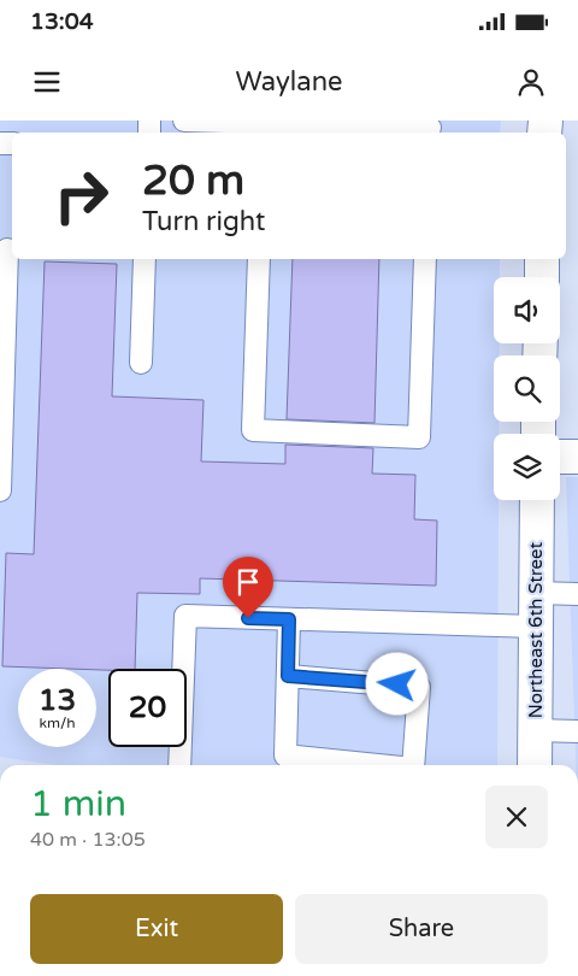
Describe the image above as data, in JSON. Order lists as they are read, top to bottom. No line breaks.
{"streets":{"street":["Northeast 6th Street"]},"page":{"status":"13:04","header":"Waylane","turn":["20 m","Turn right"],"speed":"13 km/h","limit":"20","heading":["1 min","40 m · 13:05"],"buttons":["Exit","Share"]}}
